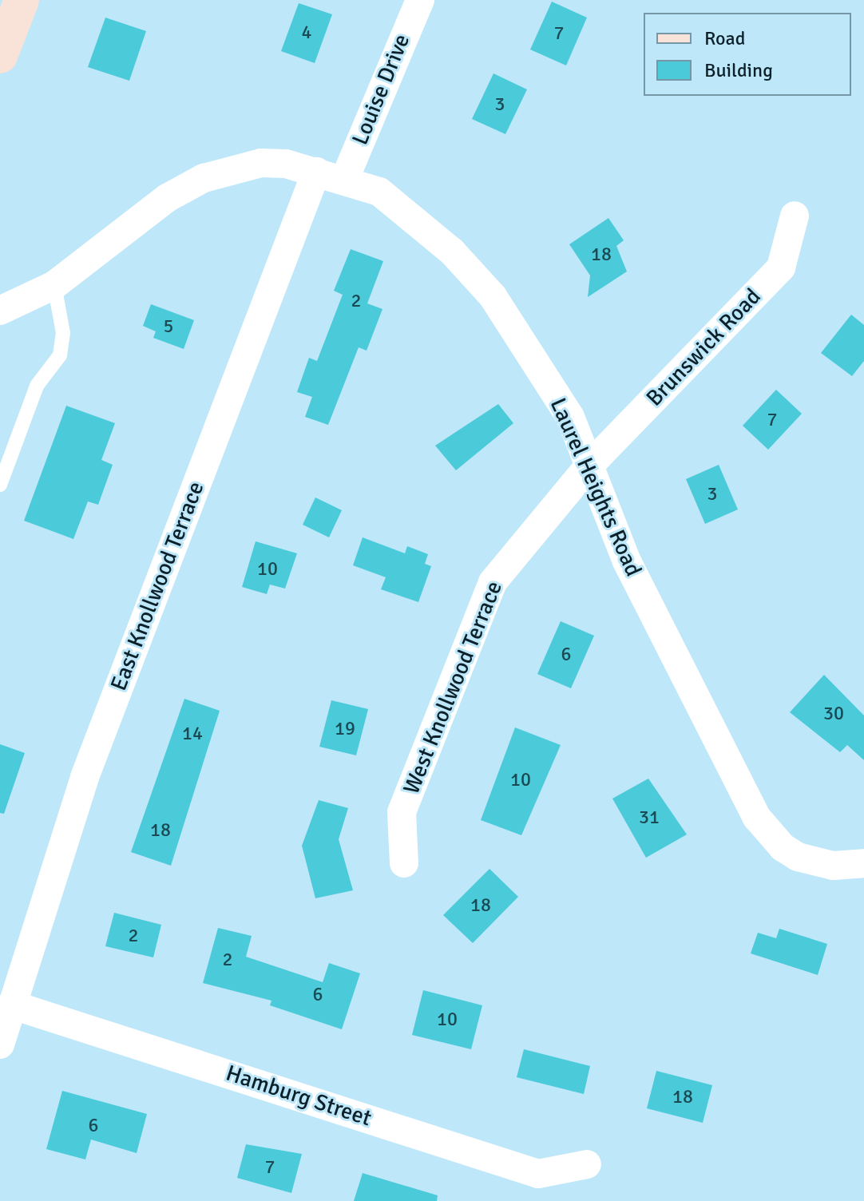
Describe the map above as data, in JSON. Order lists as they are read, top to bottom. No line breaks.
{"streets":{"street":["Louise Drive","Brunswick Road","Laurel Heights Road","East Knollwood Terrace","West Knollwood Terrace","Hamburg Street"]},"crossings":[["Louise Drive","Laurel Heights Road"],["Brunswick Road","Laurel Heights Road"],["Brunswick Road","West Knollwood Terrace"],["Laurel Heights Road","East Knollwood Terrace"],["Laurel Heights Road","West Knollwood Terrace"],["East Knollwood Terrace","Hamburg Street"]],"house_numbers":["4","7","3","18","2","5","7","3","10","6","30","19","14","10","31","18","18","2","2","6","10","18","6","7"],"legend":["Road","Building"]}
